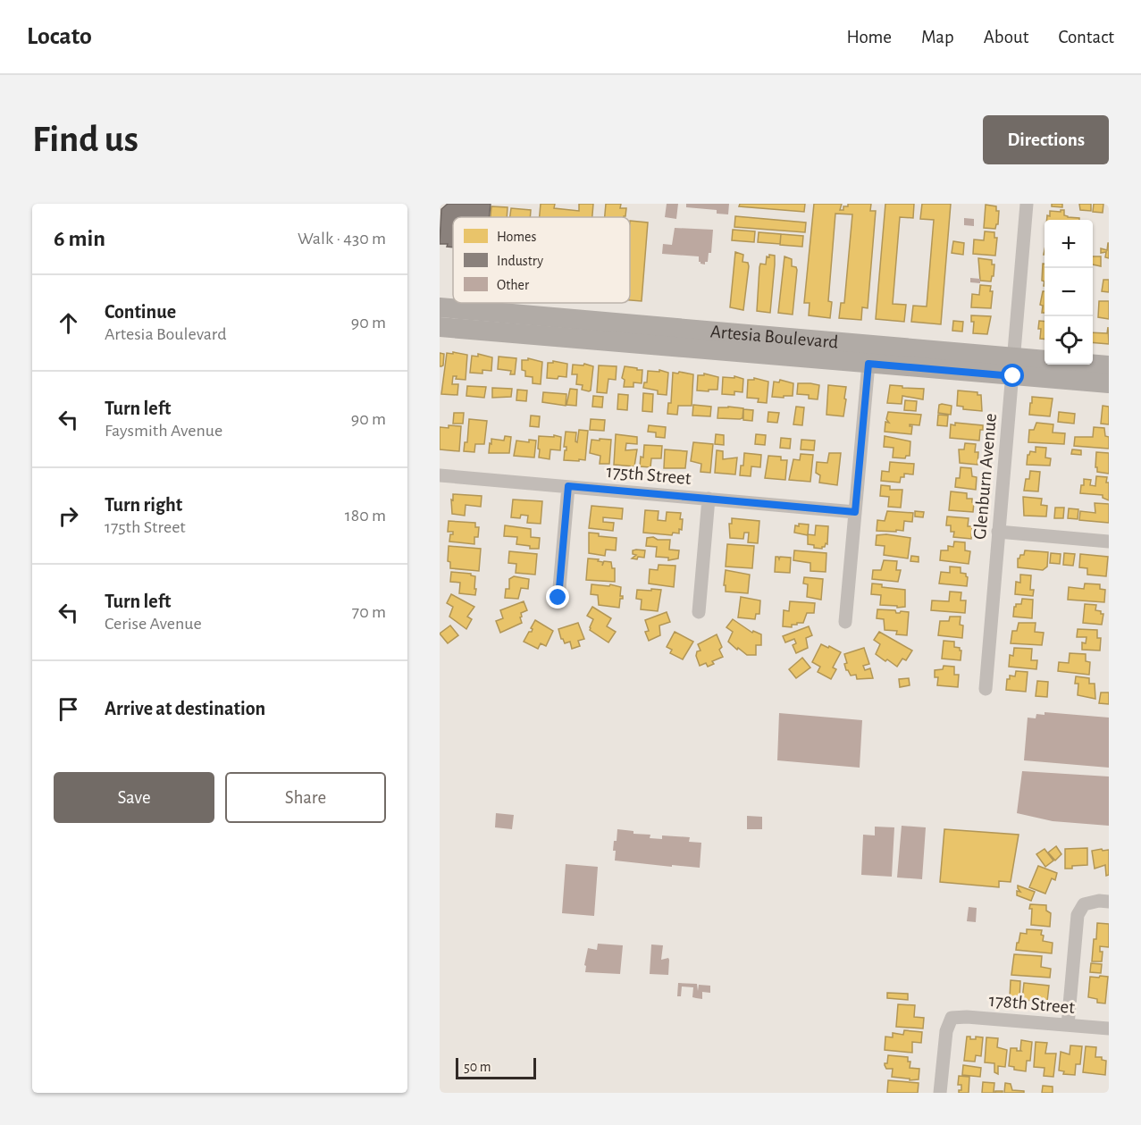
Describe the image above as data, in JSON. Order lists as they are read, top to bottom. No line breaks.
{"streets":{"main road":["Artesia Boulevard"],"street":["175th Street","Glenburn Avenue","178th Street"]},"crossings":[["Artesia Boulevard","Glenburn Avenue"]],"legend":["Homes","Industry","Other"],"scale_bar":"50 m","page":{"header":"Locato","nav":["Home","Map","About","Contact"],"buttons":["Directions",["Save","Share"]],"title":"Find us","heading":["6 min","Walk · 430 m"],"map_buttons":["+","−"],"list":[["Continue","Artesia Boulevard","90 m"],["Turn left","Faysmith Avenue","90 m"],["Turn right","175th Street","180 m"],["Turn left","Cerise Avenue","70 m"],"Arrive at destination"],"scale":"50 m"}}
